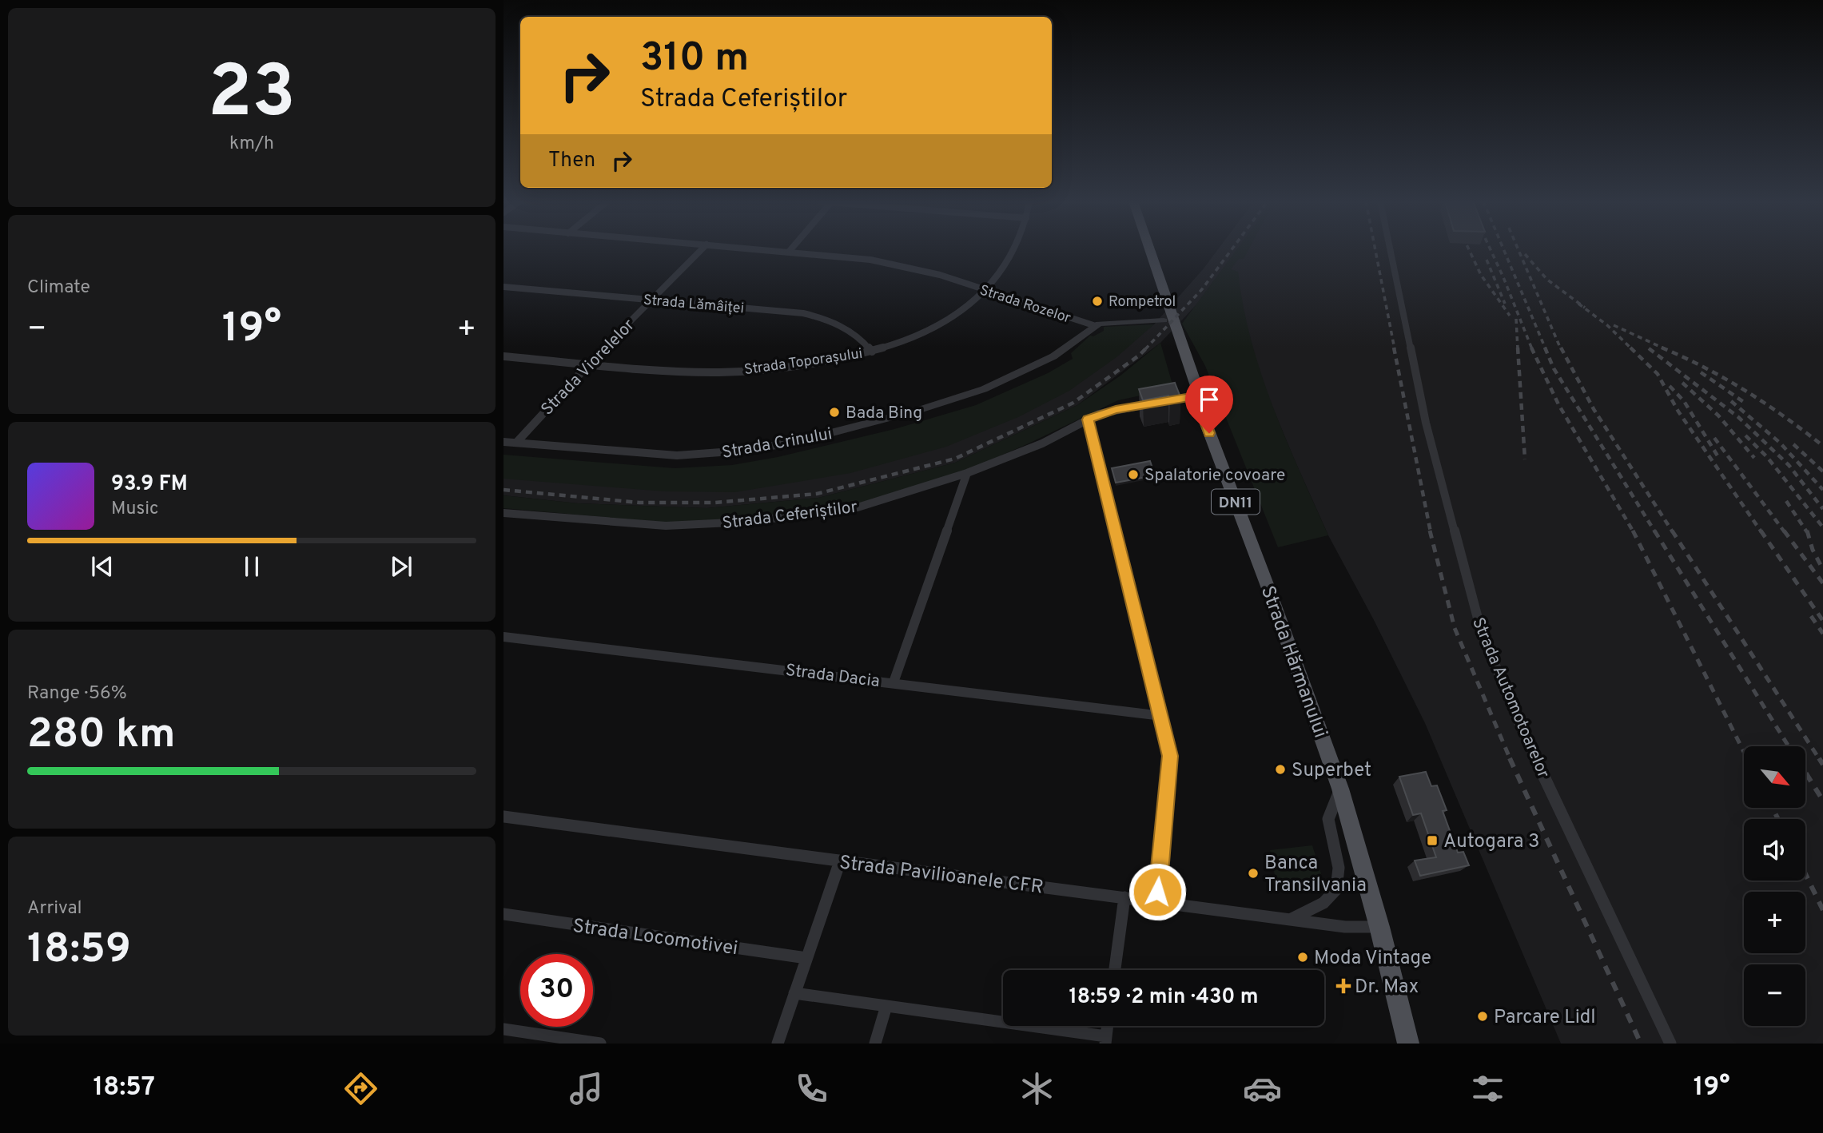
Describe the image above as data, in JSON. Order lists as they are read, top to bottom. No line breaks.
{"streets":{"main road":["DN11","Strada Hărmanului"],"street":["Strada Lămâiței","Strada Rozelor","Strada Toporașului","Strada Viorelelor","Strada Crinului","Strada Ceferiștilor","Strada Dacia","Strada Automotoarelor","Strada Pavilioanele CFR","Strada Locomotivei"]},"crossings":[["Strada Lămâiței","Strada Toporașului"],["Strada Lămâiței","Strada Viorelelor"],["Strada Rozelor","Strada Toporașului"],["Strada Rozelor","Strada Crinului"],["Strada Rozelor","Strada Hărmanului"],["Strada Toporașului","Strada Viorelelor"],["Strada Viorelelor","Strada Crinului"],["Strada Hărmanului","Strada Pavilioanele CFR"]],"places":{"other":["Rompetrol","Bada Bing","Spalatorie covoare","Superbet","Banca Transilvania","Moda Vintage","Parcare Lidl"],"transit":["Autogara 3"],"health":["Dr. Max"]},"north":"bottom right","page":{"tile":[["23","km/h"],"Climate",["Range · 56%","280 km"],["Arrival","18:59"]],"turn":["310 m","Strada Ceferiștilor"],"then":"Then","heat":["−","19°","+"],"song":["93.9 FM","Music"],"map_buttons":["+","−"],"limit":"30","trip":"18:59 · 2 min · 430 m","tabs":["18:57","19°"]}}
